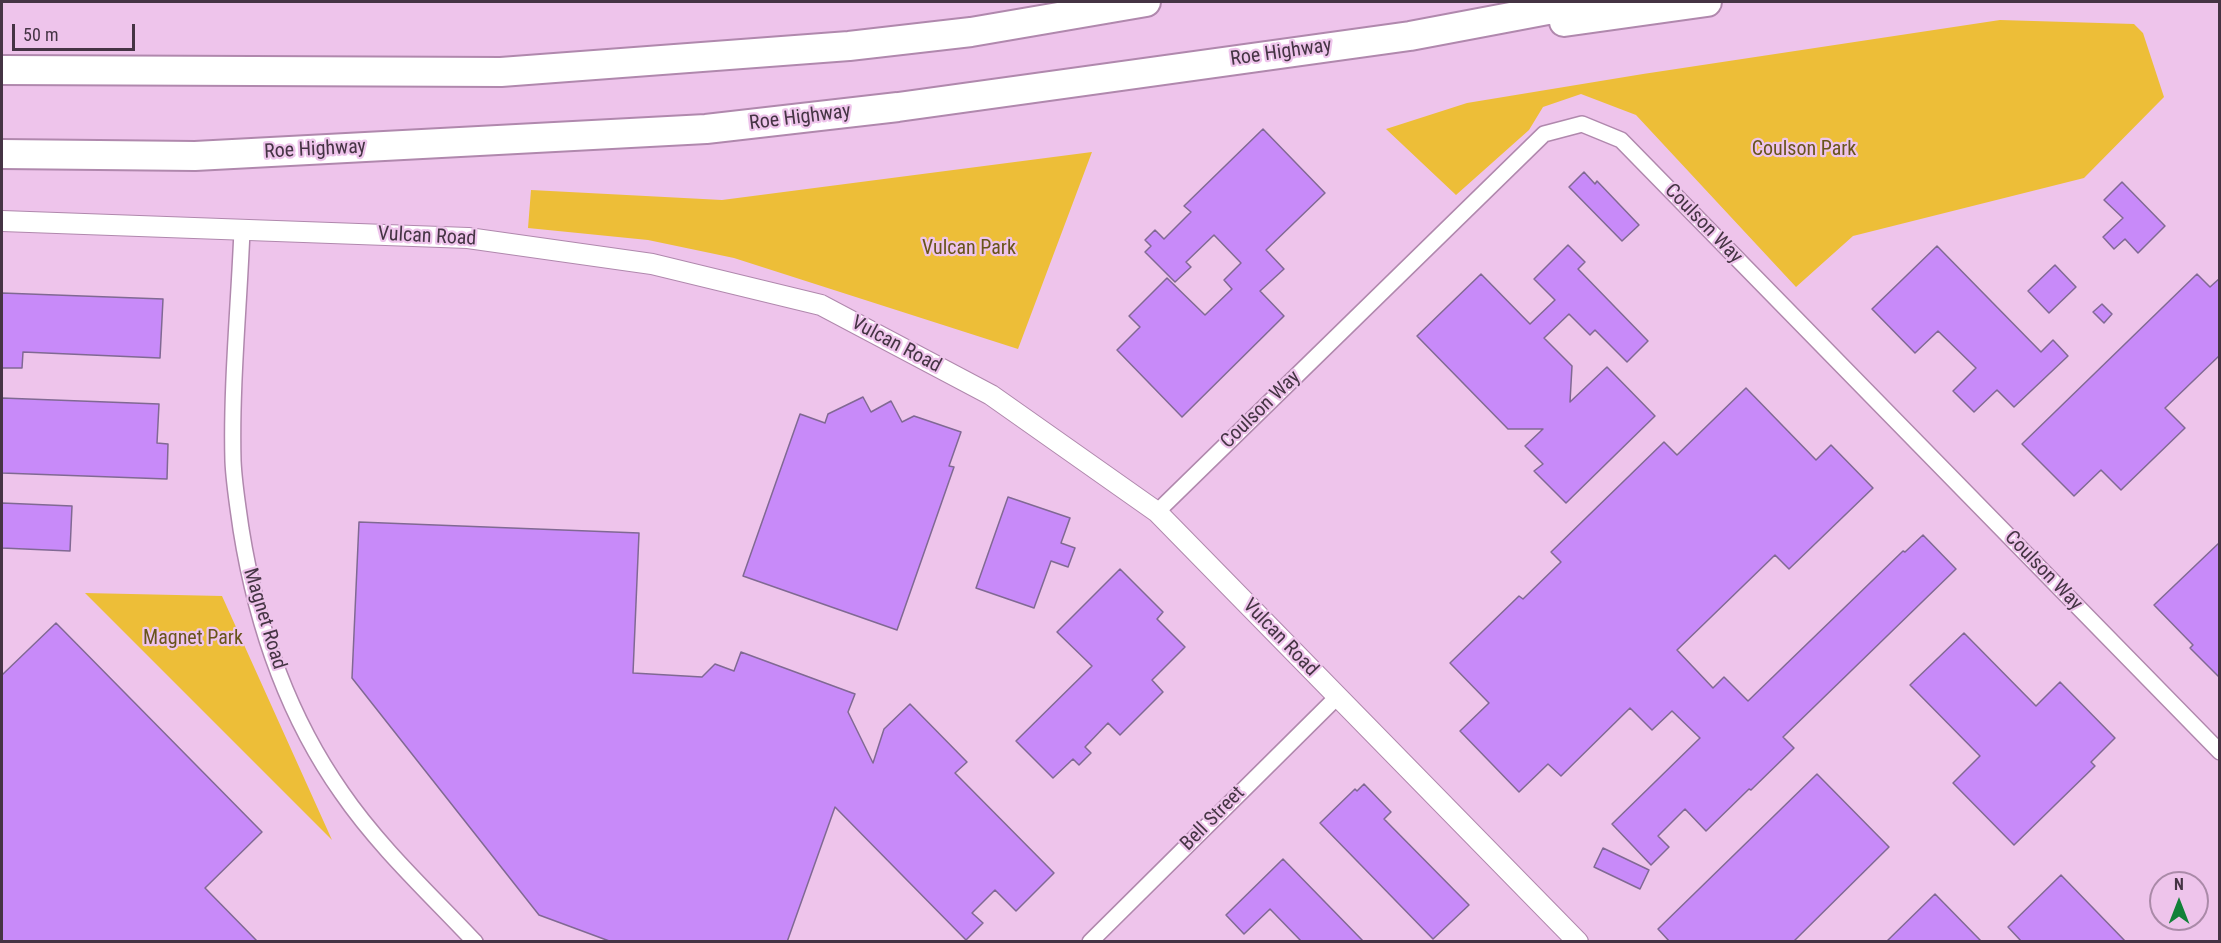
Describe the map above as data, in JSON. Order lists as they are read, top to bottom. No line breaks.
{"streets":{"highway":["Roe Highway"],"street":["Coulson Way","Vulcan Road","Magnet Road","Bell Street"]},"crossings":[["Coulson Way","Vulcan Road"],["Vulcan Road","Magnet Road"],["Vulcan Road","Bell Street"]],"parks":["Coulson Park","Vulcan Park","Magnet Park"],"scale_bar":"50 m","north":"top"}
